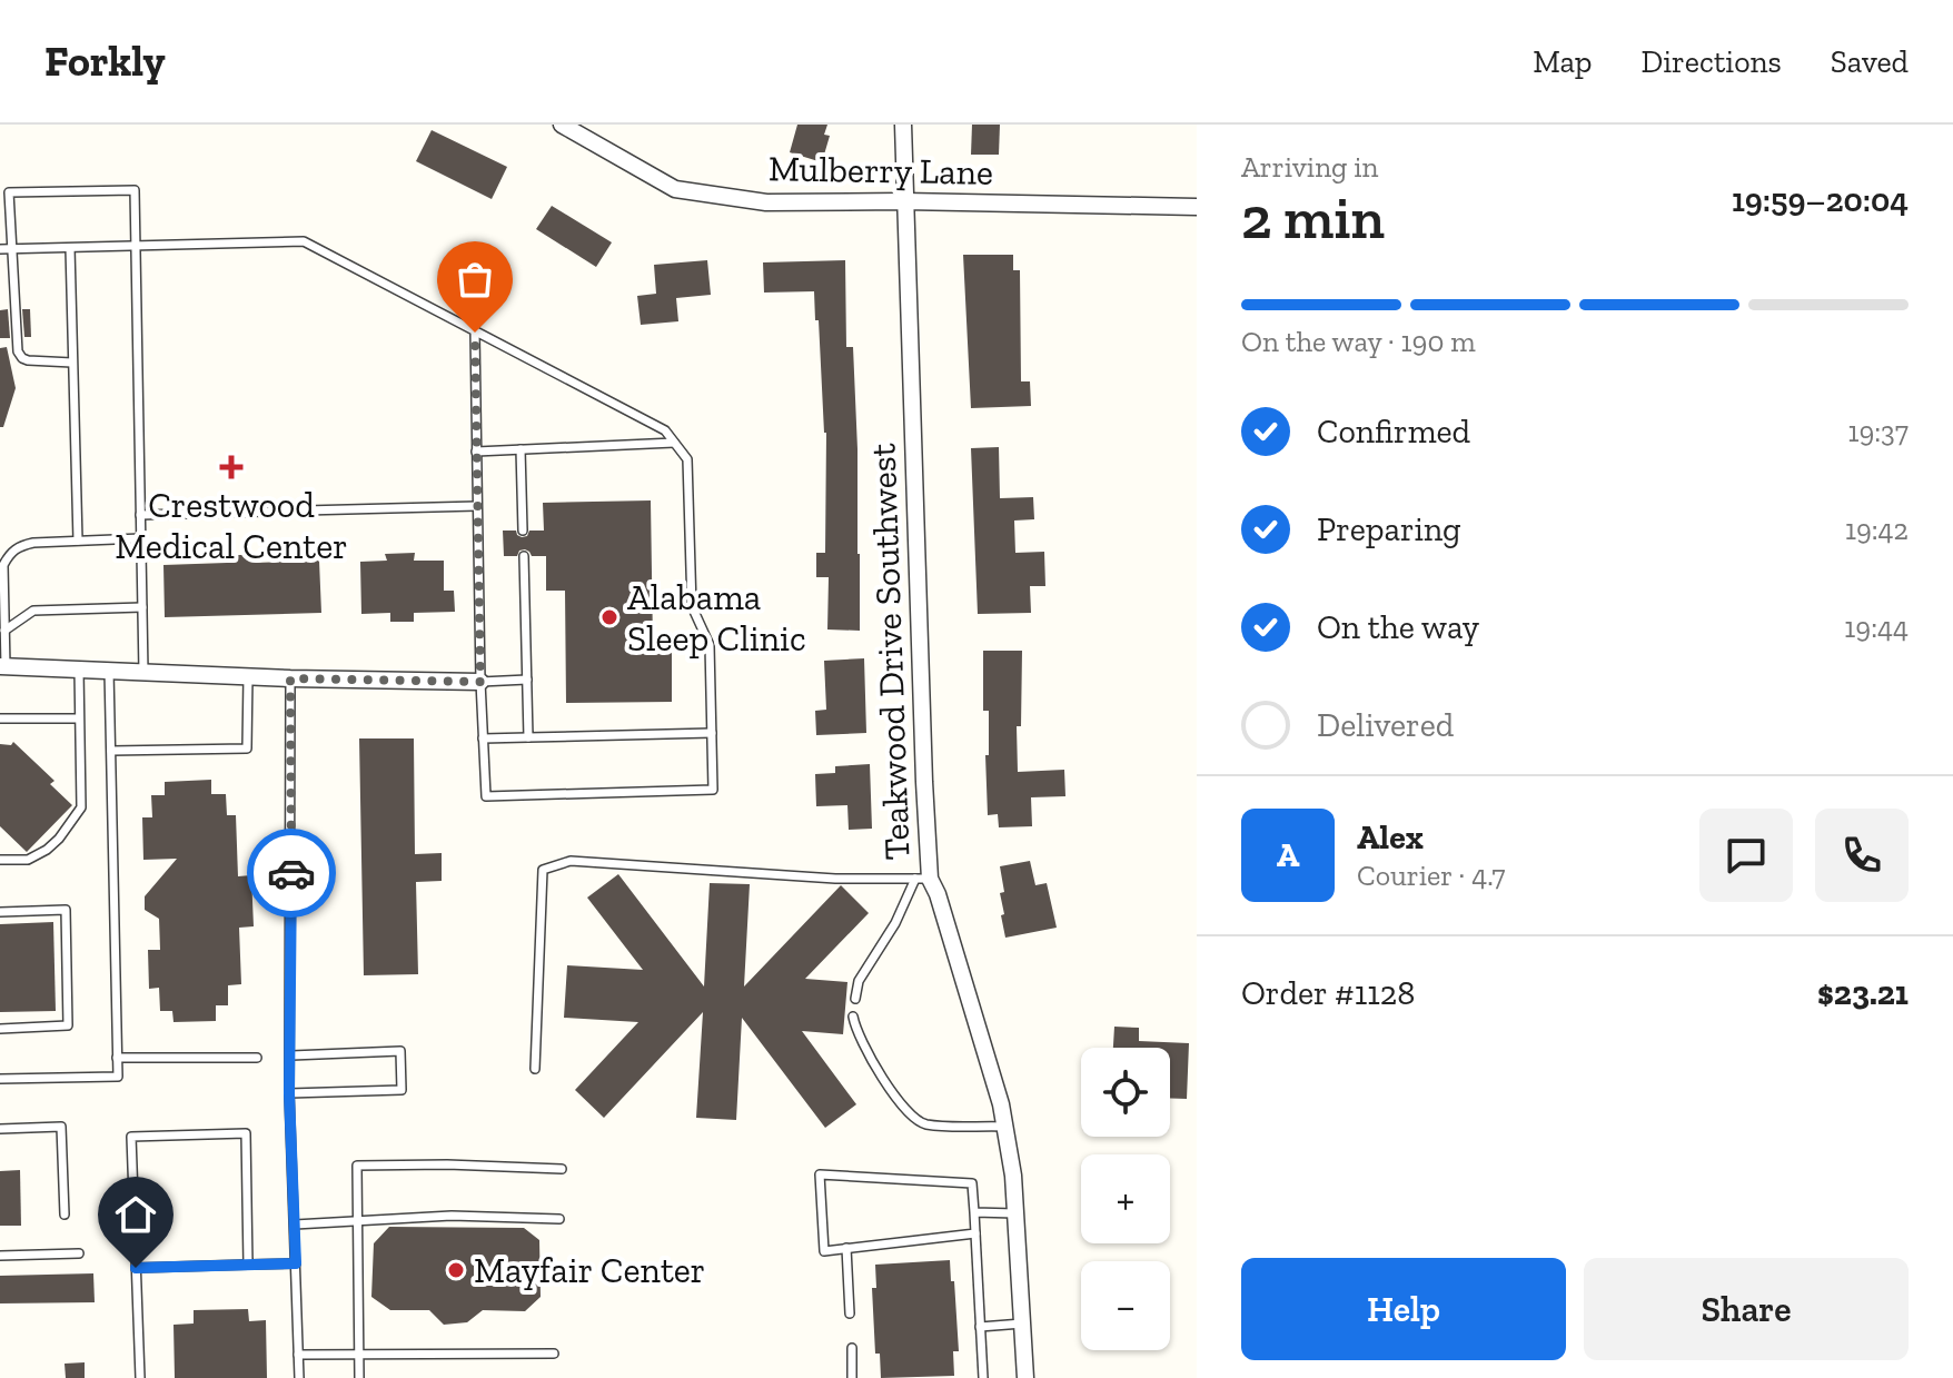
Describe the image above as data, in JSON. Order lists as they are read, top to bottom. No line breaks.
{"streets":{"street":["Mulberry Lane","Teakwood Drive Southwest"]},"crossings":[["Mulberry Lane","Teakwood Drive Southwest"]],"places":{"health":["Crestwood Medical Center"],"other":["Alabama Sleep Clinic","Mayfair Center"]},"page":{"header":"Forkly","nav":["Map","Directions","Saved"],"heading":["2 min","Arriving in","19:59–20:04"],"panel":["Alex","Courier · 4.7","Order #1128","$23.21"],"bar":"On the way · 190 m","list":[["Confirmed","19:37"],["Preparing","19:42"],["On the way","19:44"],"Delivered"],"round":"A","map_buttons":["+","−"],"buttons":["Help","Share"]}}
